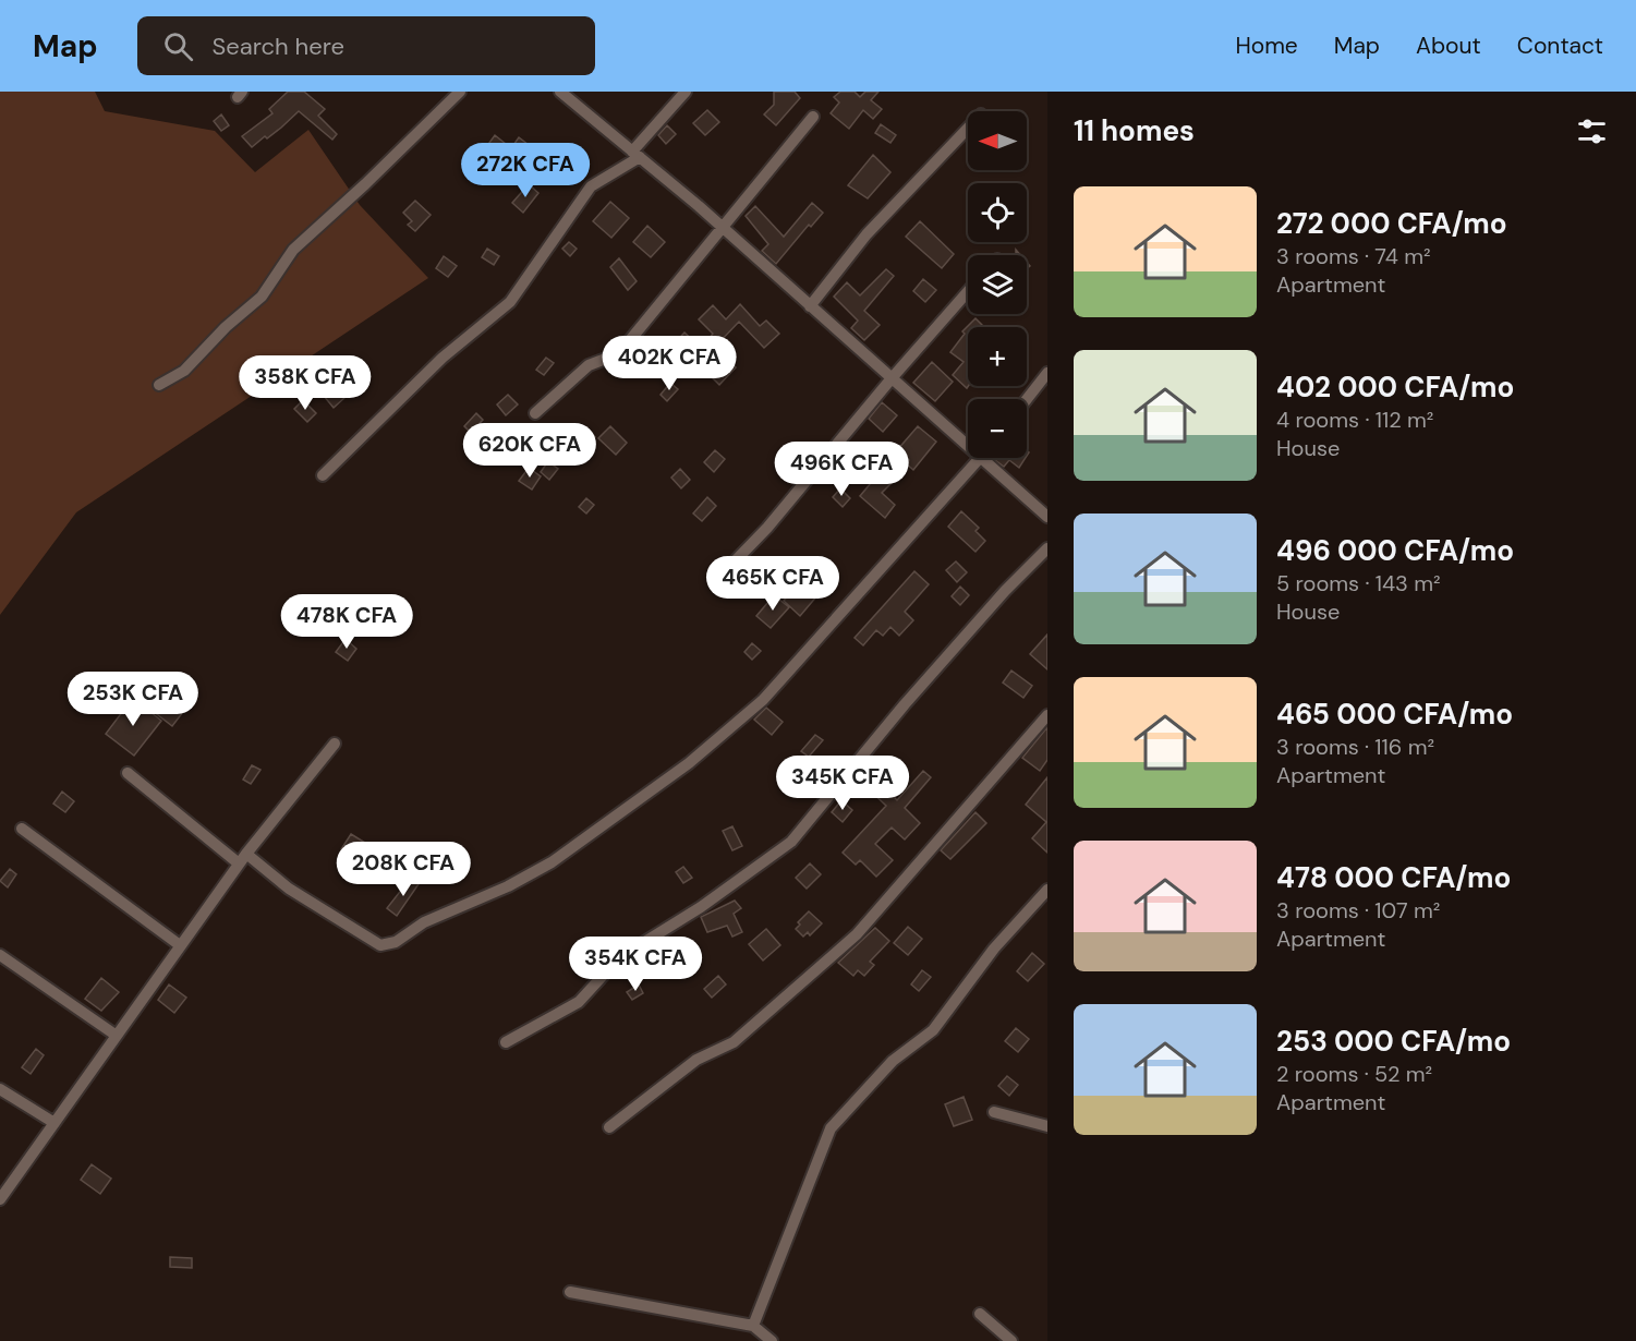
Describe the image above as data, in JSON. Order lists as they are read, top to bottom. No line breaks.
{"north":"left","page":{"header":"Map","search":"Search here","nav":["Home","Map","About","Contact"],"heading":"11 homes","map_buttons":["+","−"],"price":["272K CFA","402K CFA","358K CFA","620K CFA","496K CFA","465K CFA","478K CFA","253K CFA","345K CFA","208K CFA","354K CFA"],"list":[{"name":"272 000 CFA/mo","note":"3 rooms · 74 m² · Apartment"},{"name":"402 000 CFA/mo","note":"4 rooms · 112 m² · House"},{"name":"496 000 CFA/mo","note":"5 rooms · 143 m² · House"},{"name":"465 000 CFA/mo","note":"3 rooms · 116 m² · Apartment"},{"name":"478 000 CFA/mo","note":"3 rooms · 107 m² · Apartment"},{"name":"253 000 CFA/mo","note":"2 rooms · 52 m² · Apartment"}]}}
